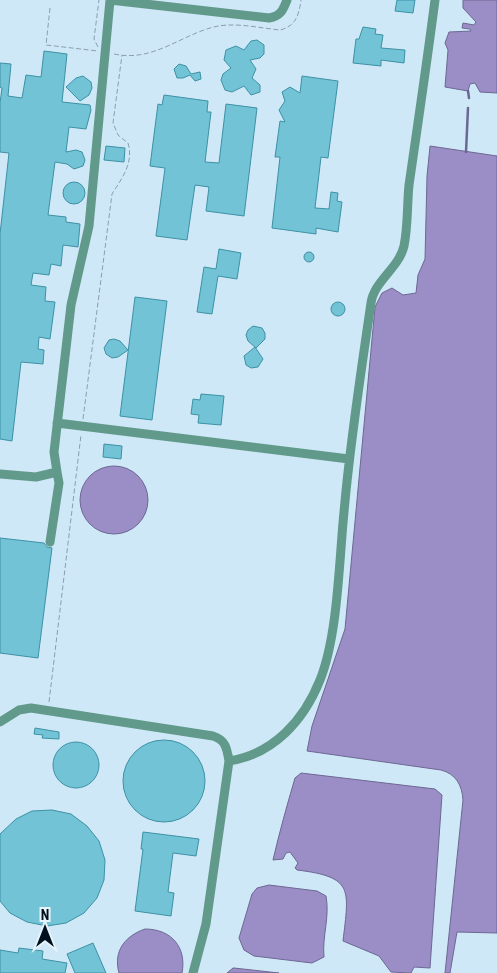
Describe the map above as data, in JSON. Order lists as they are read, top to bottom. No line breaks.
{"north":"top"}
